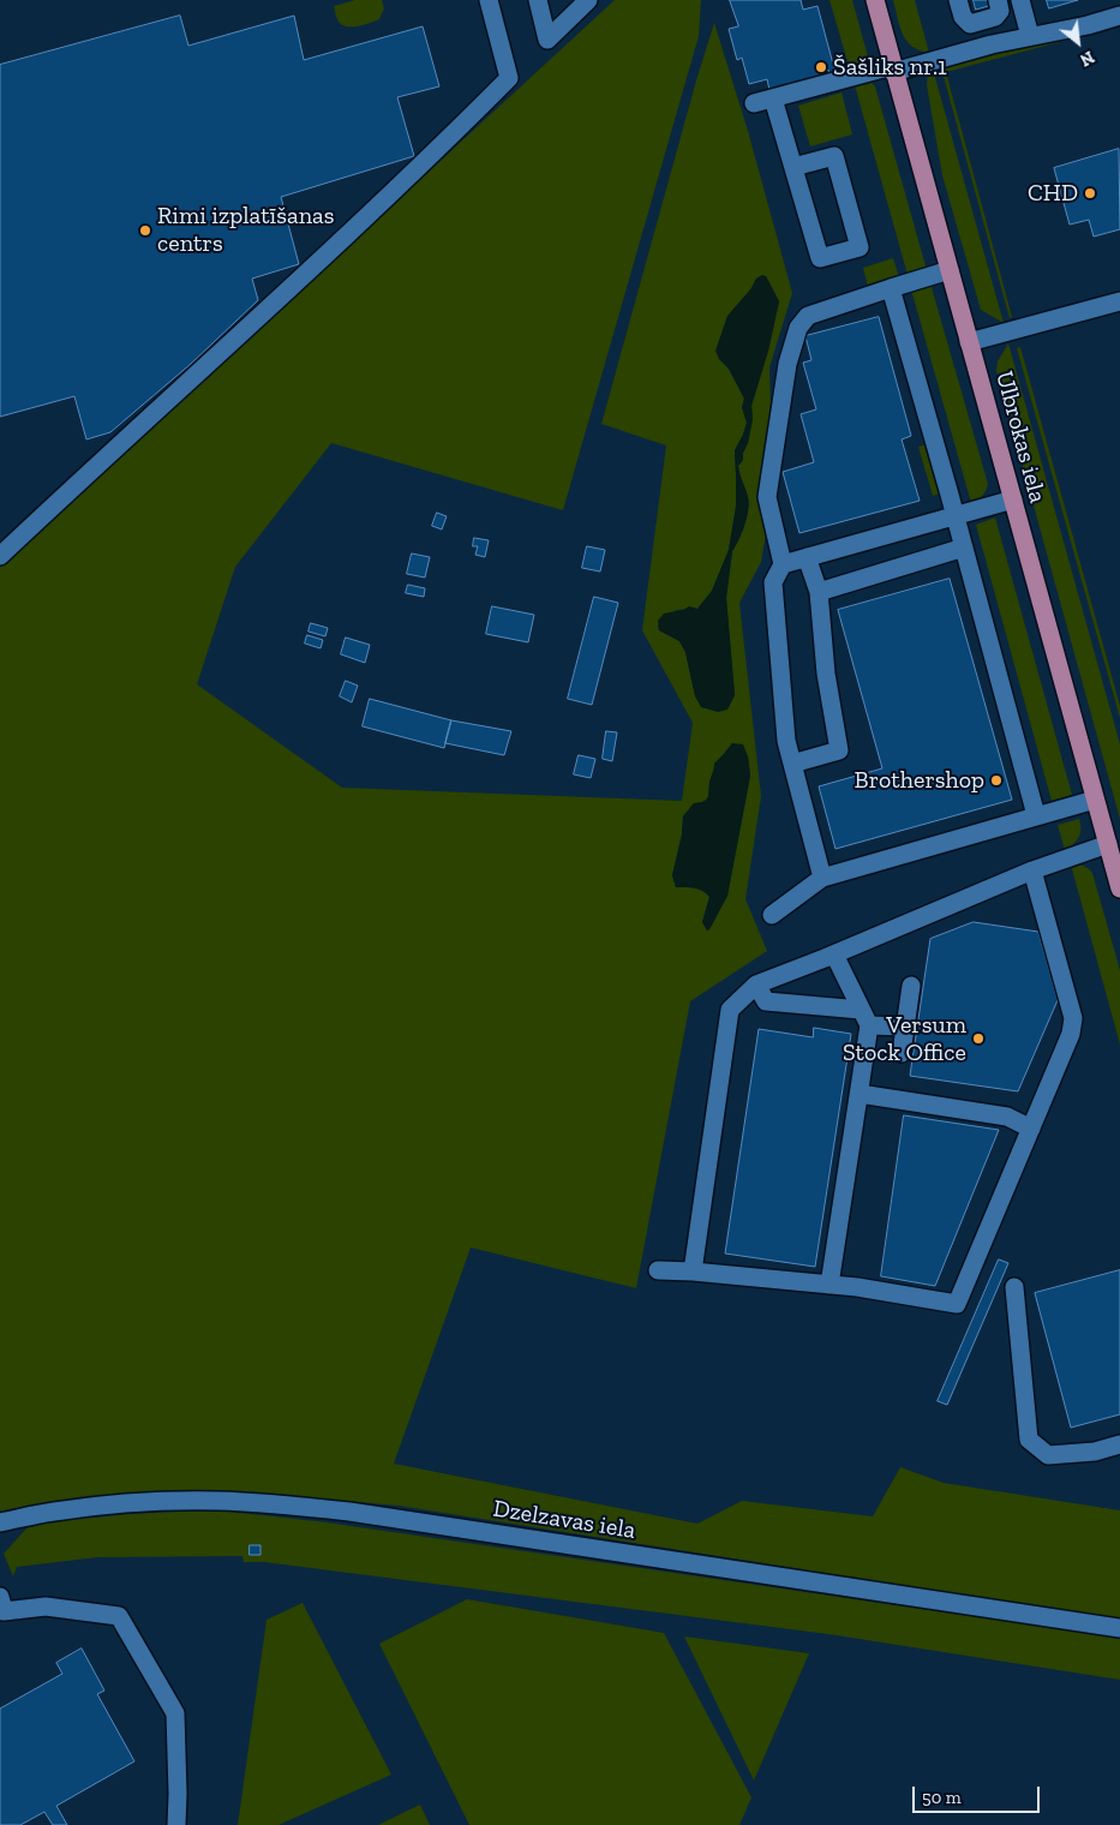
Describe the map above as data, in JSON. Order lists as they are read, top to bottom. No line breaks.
{"streets":{"main road":["Ulbrokas iela"],"street":["Dzelzavas iela"]},"places":["Šašliks nr.1","CHD","Rimi izplatīšanas centrs","Brothershop","Versum Stock Office"],"scale_bar":"50 m","north":"bottom right"}
